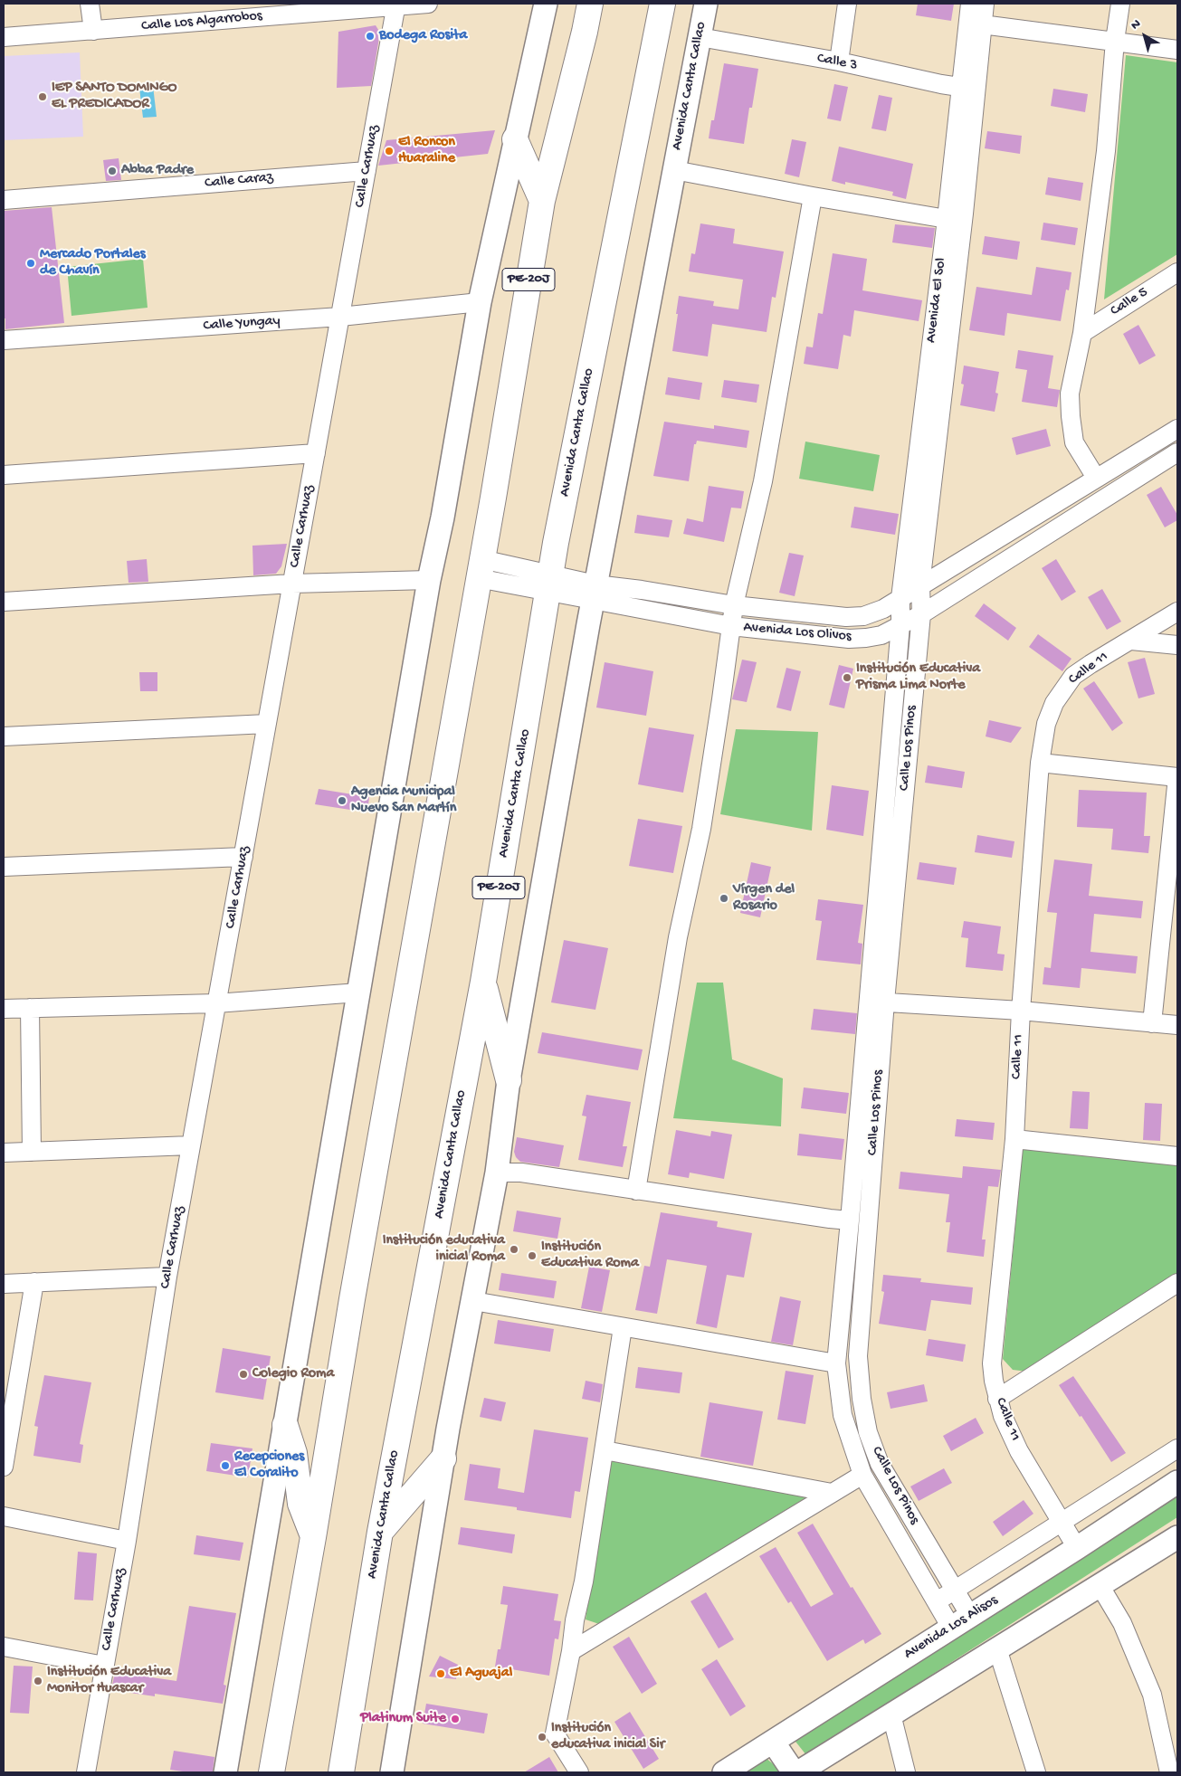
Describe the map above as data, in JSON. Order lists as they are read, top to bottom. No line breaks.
{"streets":{"highway":["Avenida Canta Callao","PE-20J"],"main road":["Avenida Los Alisos"],"street":["Calle Los Algarrobos","Calle 3","Calle Carhuaz","Calle Caraz","Avenida El Sol","Calle 5","Calle Yungay","Avenida Los Olivos","Calle 11","Calle Los Pinos"]},"crossings":[["Calle Los Algarrobos","Calle Carhuaz"],["Calle 3","Avenida Canta Callao"],["Calle 3","Avenida El Sol"],["Avenida Canta Callao","Avenida Los Olivos"],["Calle Carhuaz","Calle Caraz"],["Calle Carhuaz","Calle Yungay"],["PE-20J","Avenida Los Olivos"],["Avenida El Sol","Avenida Los Olivos"],["Avenida El Sol","Calle Los Pinos"],["Avenida Los Olivos","Calle Los Pinos"],["Calle 11","Avenida Los Alisos"],["Calle Los Pinos","Avenida Los Alisos"]],"places":["Bodega Rosita","IEP SANTO DOMINGO EL PREDICADOR","El Roncon Huaraline","Abba Padre","Mercado Portales de Chavín","Institución Educativa Prisma Lima Norte","Agencia Municipal Nuevo San Martín","Vírgen del Rosario","Institución educativa inicial Roma","Institución Educativa Roma","Colegio Roma","Recepciones El Coralito","El Aguajal","Institución Educativa Monitor Huascar","Platinum Suite","Institución educativa inicial Sir"],"north":"top left"}
